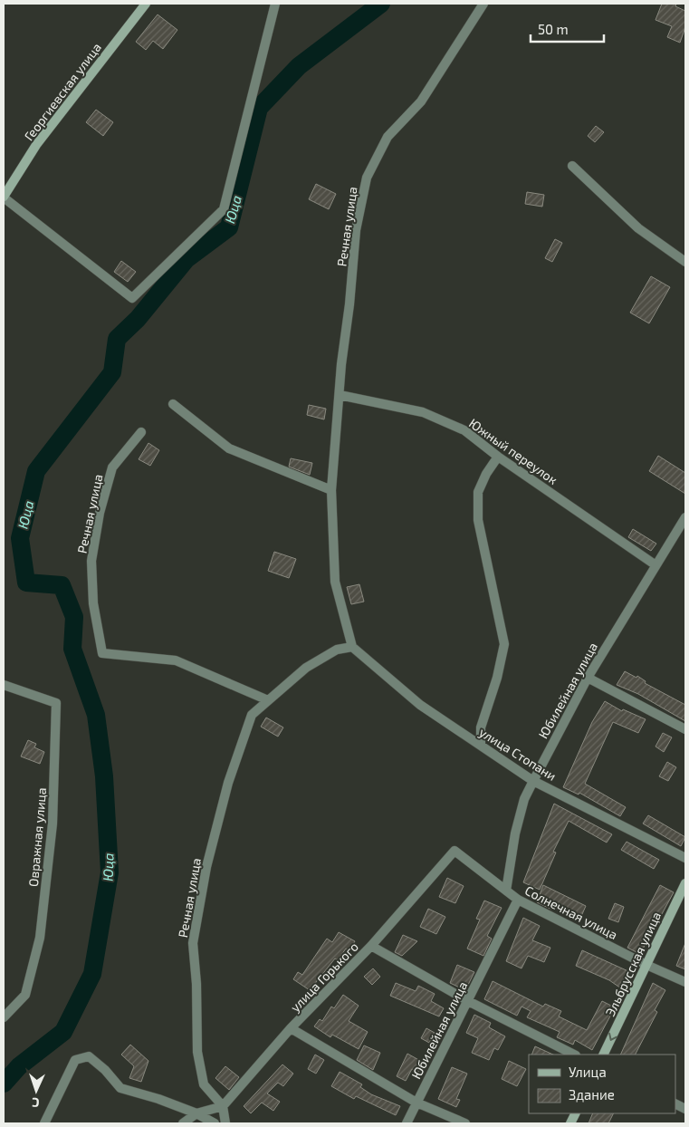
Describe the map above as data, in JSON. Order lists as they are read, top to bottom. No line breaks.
{"streets":{"main road":["Георгиевская улица","Эльбрусская улица"],"street":["Речная улица","Южный переулок","Юбилейная улица","улица Стопани","Овражная улица","Солнечная улица","улица Горького"]},"crossings":[["Речная улица","Южный переулок"],["Речная улица","улица Стопани"],["Речная улица","улица Горького"],["Южный переулок","Юбилейная улица"],["Юбилейная улица","улица Стопани"],["Юбилейная улица","Солнечная улица"],["Солнечная улица","Эльбрусская улица"],["Солнечная улица","улица Горького"]],"one_way":["Эльбрусская улица"],"water":["Юца"],"legend":["Улица","Здание"],"scale_bar":"50 m","north":"bottom"}
